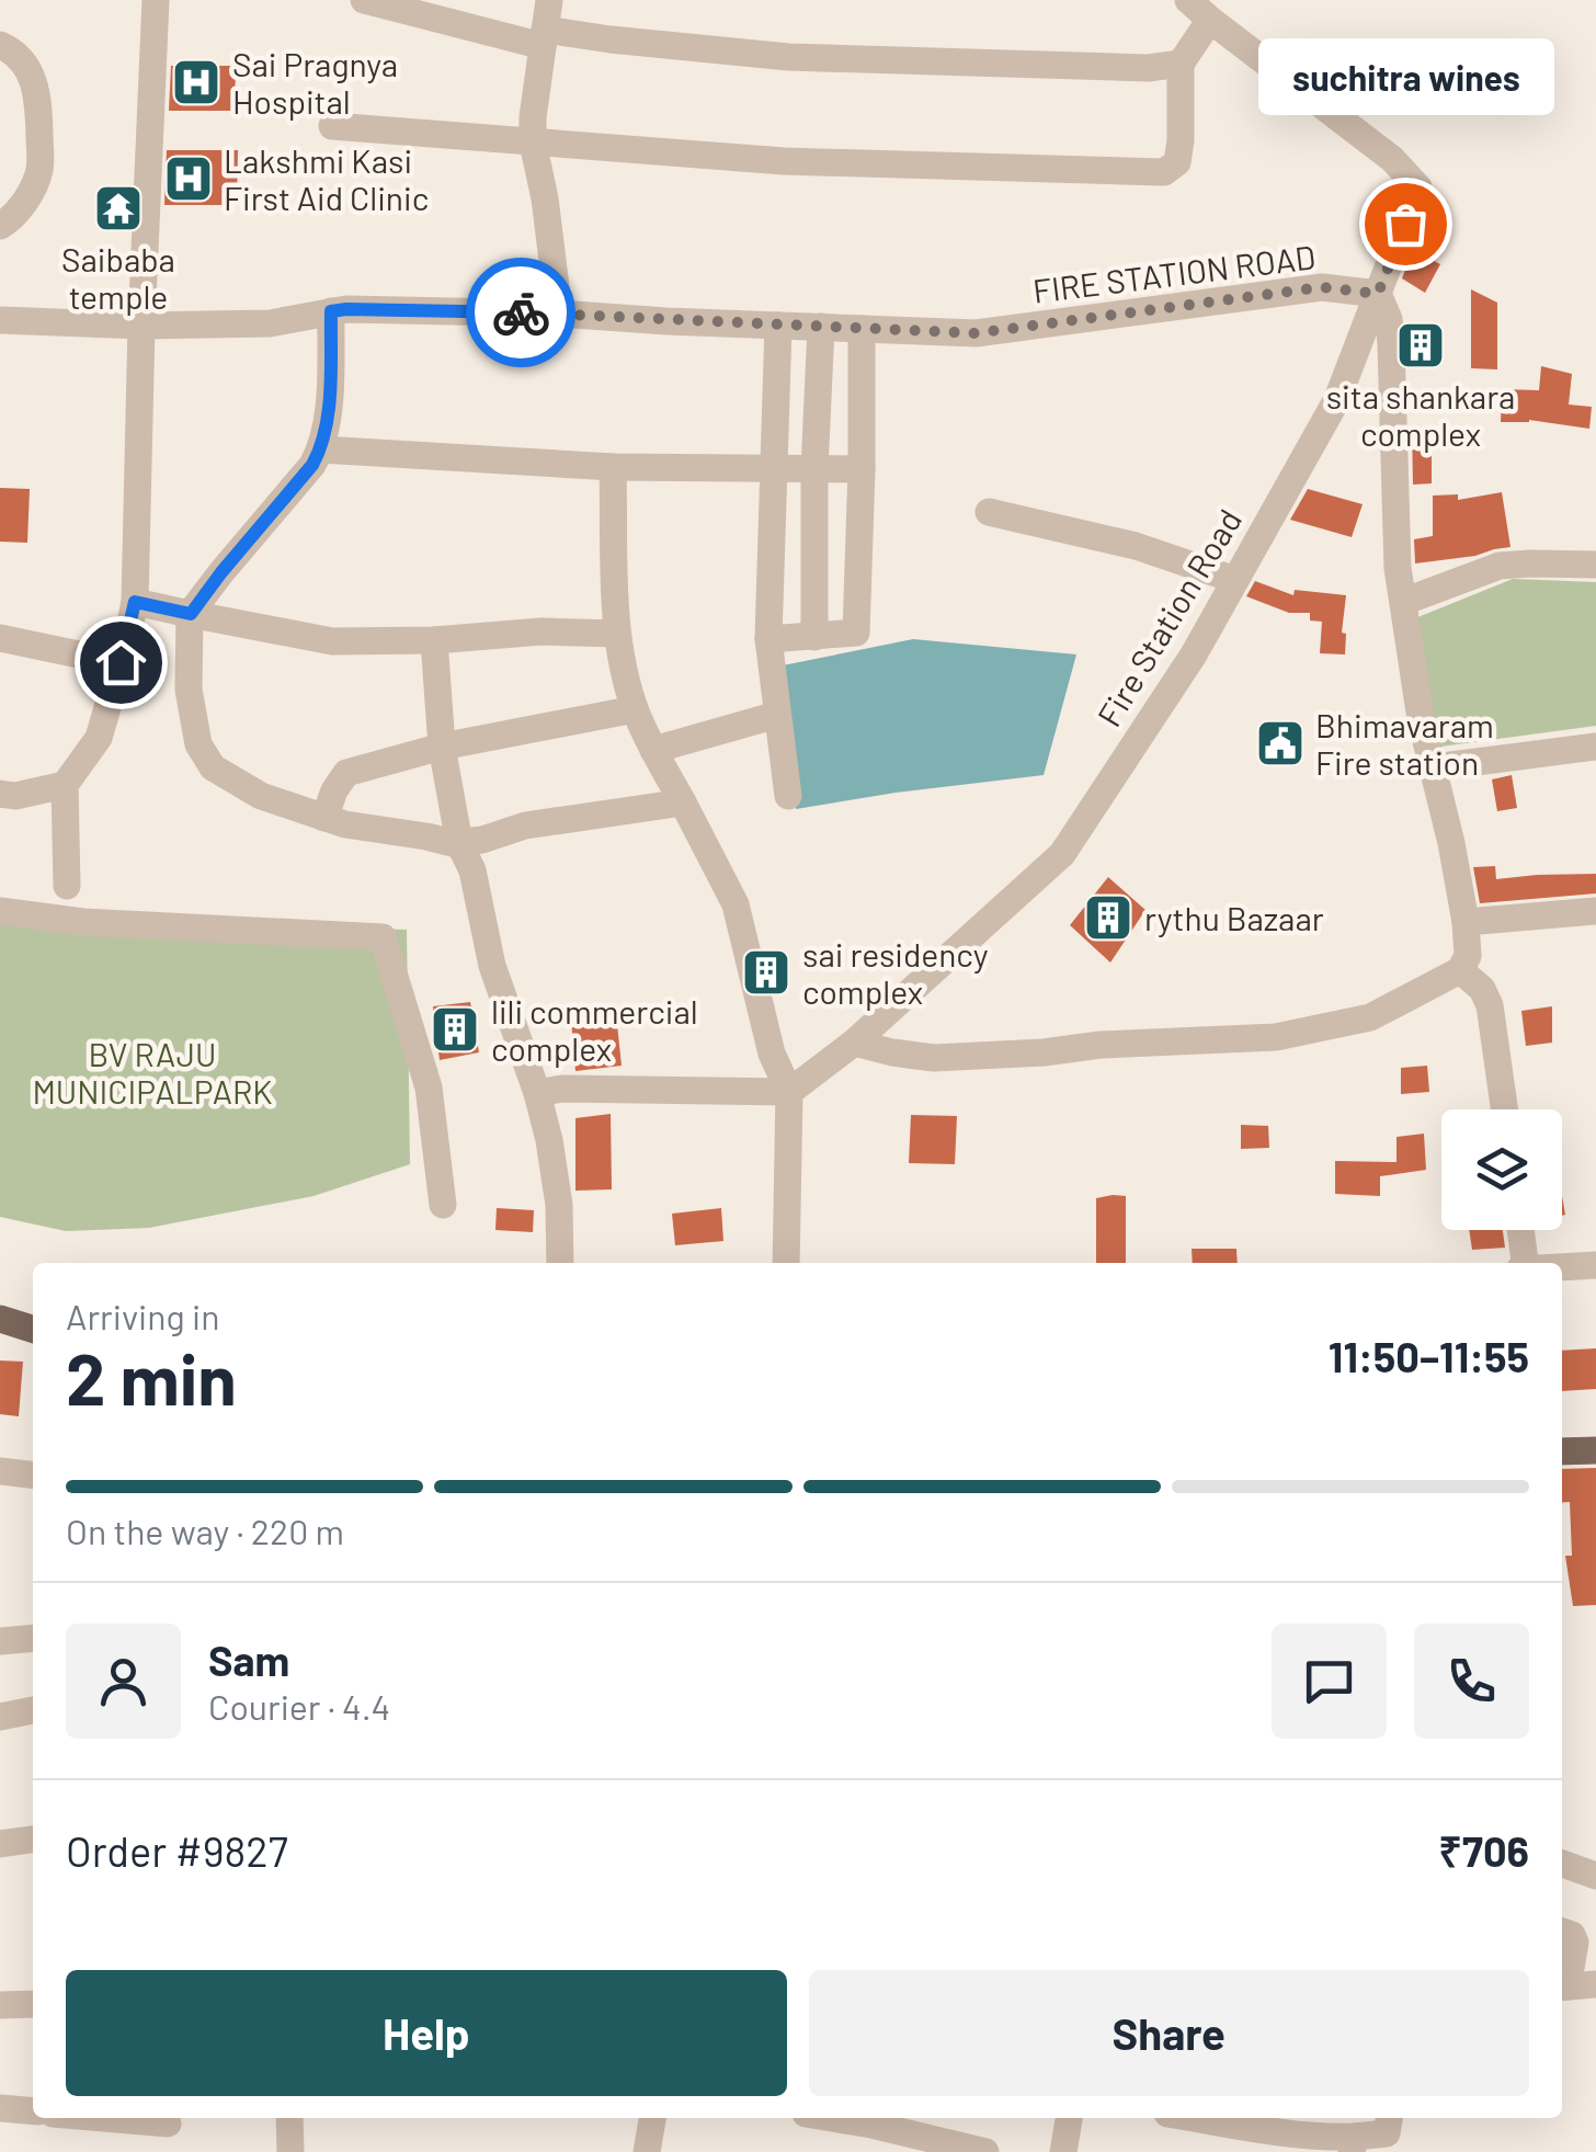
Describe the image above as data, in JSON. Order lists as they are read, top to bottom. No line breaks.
{"streets":{"street":["FIRE STATION ROAD","Fire Station Road"]},"crossings":[["FIRE STATION ROAD","Fire Station Road"]],"parks":["BV RAJU MUNICIPALPARK"],"places":{"hospital":["Sai Pragnya Hospital","Lakshmi Kasi First Aid Clinic"],"temple":["Saibaba temple"],"other":["suchitra wines"],"building":["sita shankara complex","rythu Bazaar","sai residency complex","lili commercial complex"],"public building":["Bhimavaram Fire station"]},"page":{"bubble":"suchitra wines","heading":["2 min","Arriving in","11:50–11:55"],"panel":["Sam","Courier · 4.4","Order #9827","₹706"],"bar":"On the way · 220 m","buttons":["Help","Share"]}}
